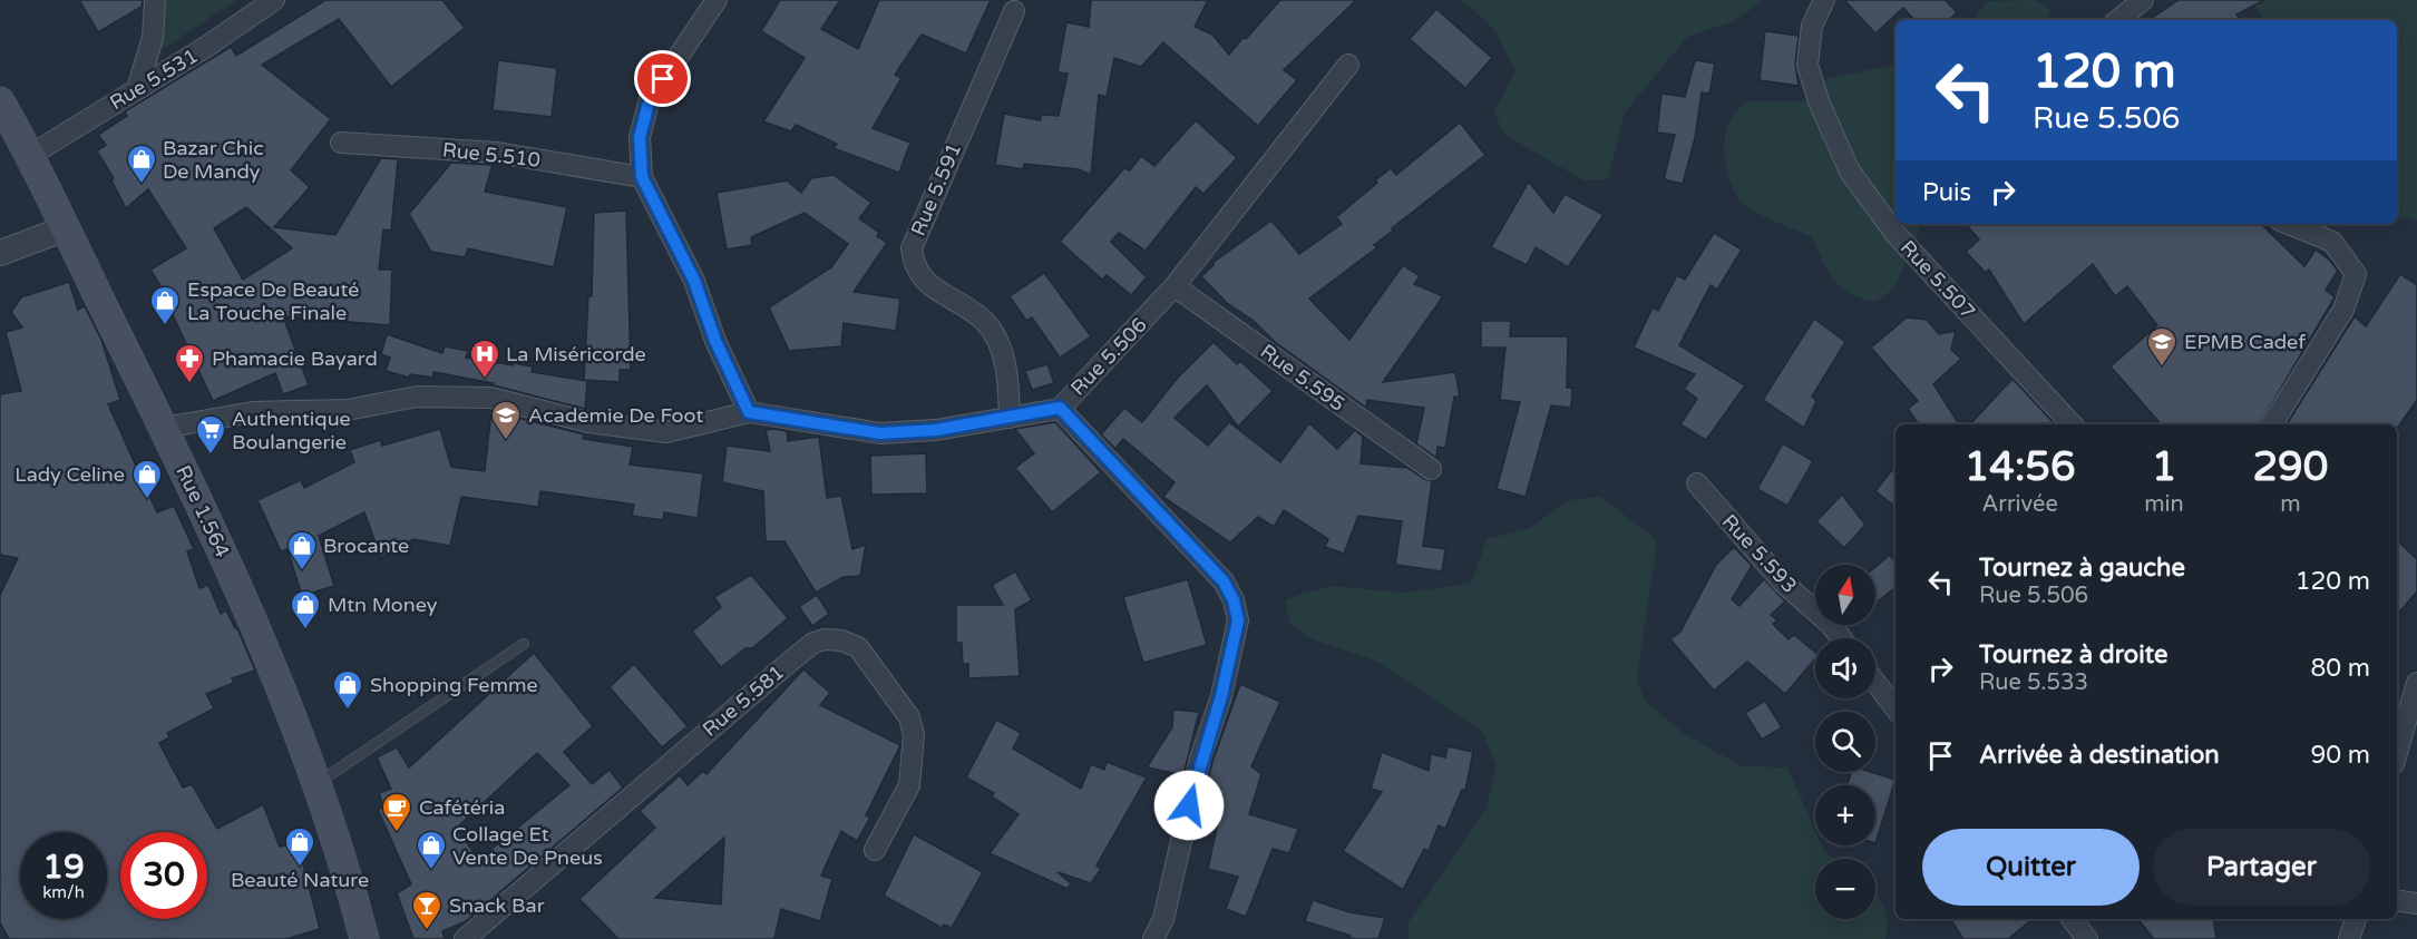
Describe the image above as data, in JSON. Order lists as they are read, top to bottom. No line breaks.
{"streets":{"main road":["Rue 1.564"],"street":["Rue 5.531","Rue 5.510","Rue 5.591","Rue 5.507","Rue 5.506","Rue 5.595","Rue 5.593","Rue 5.581"]},"crossings":[["Rue 5.531","Rue 1.564"],["Rue 5.591","Rue 5.506"],["Rue 5.506","Rue 5.595"],["Rue 5.506","Rue 1.564"]],"places":{"shop":["Bazar Chic De Mandy","Espace De Beauté La Touche Finale","Lady Celine","Brocante","Mtn Money","Shopping Femme","Beauté Nature","Collage Et Vente De Pneus"],"school or university":["EPMB Cadef","Academie De Foot"],"hospital":["La Miséricorde"],"pharmacy":["Phamacie Bayard"],"supermarket":["Authentique Boulangerie"],"cafe":["Cafétéria"],"bar":["Snack Bar"]},"north":"top","page":{"turn":["120 m","Rue 5.506"],"then":"Puis","eta":["14:56","Arrivée","1","min","290","m"],"list":[{"name":"Tournez à gauche","note":"Rue 5.506","value":"120 m"},{"name":"Tournez à droite","note":"Rue 5.533","value":"80 m"},{"name":"Arrivée à destination","value":"90 m"}],"map_buttons":["+","−"],"buttons":["Quitter","Partager"],"speed":"19 km/h","limit":"30"}}
